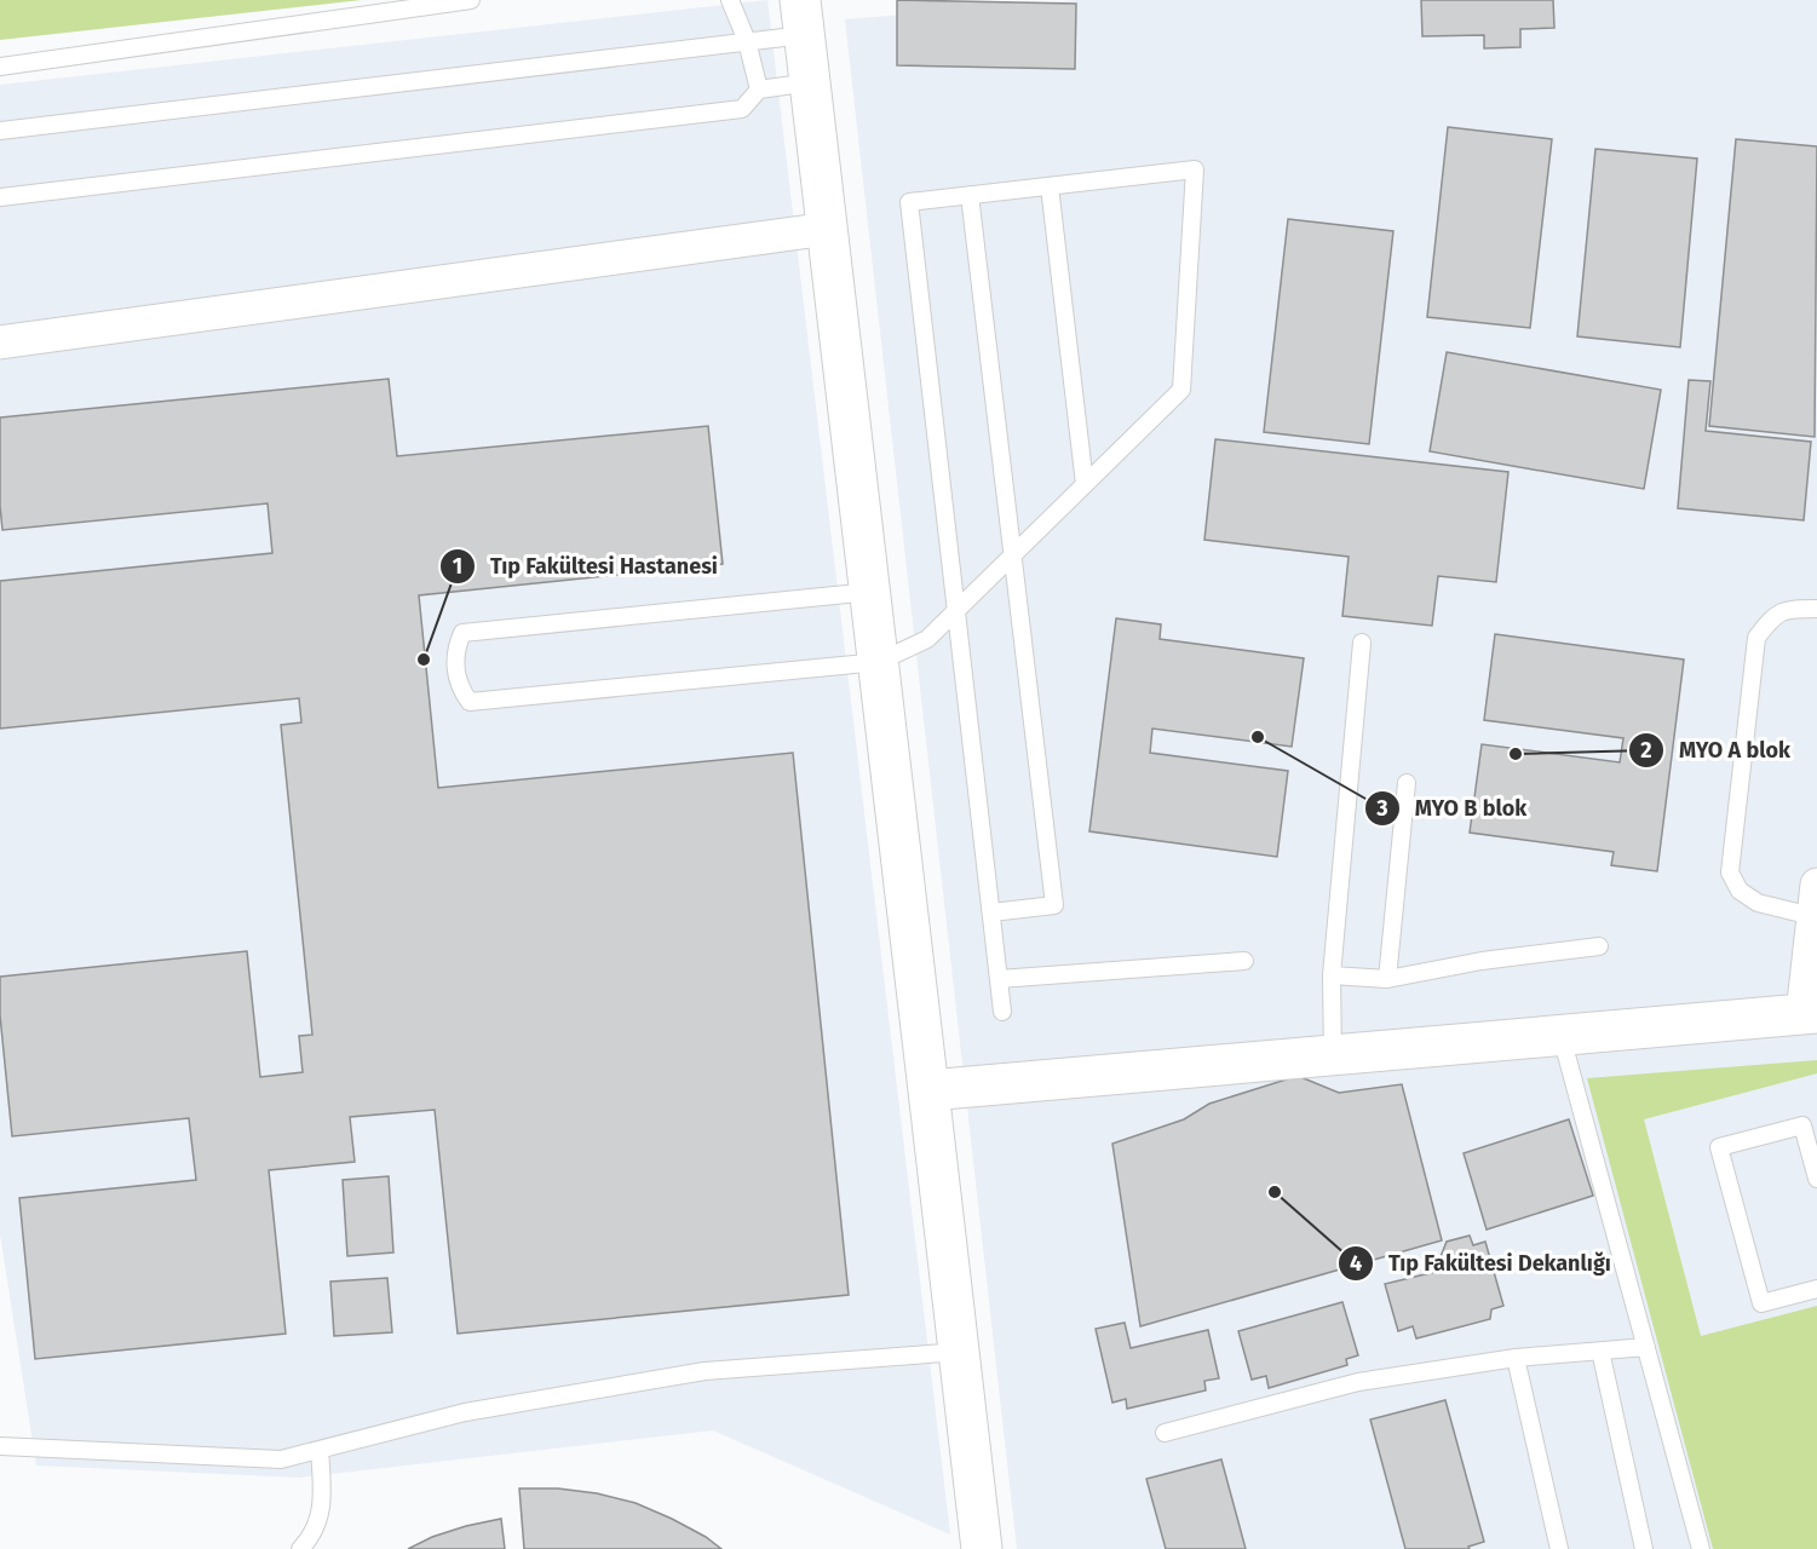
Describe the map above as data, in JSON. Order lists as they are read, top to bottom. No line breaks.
{"places":["Tıp Fakültesi Hastanesi","MYO B blok","MYO A blok","Tıp Fakültesi Dekanlığı"]}
